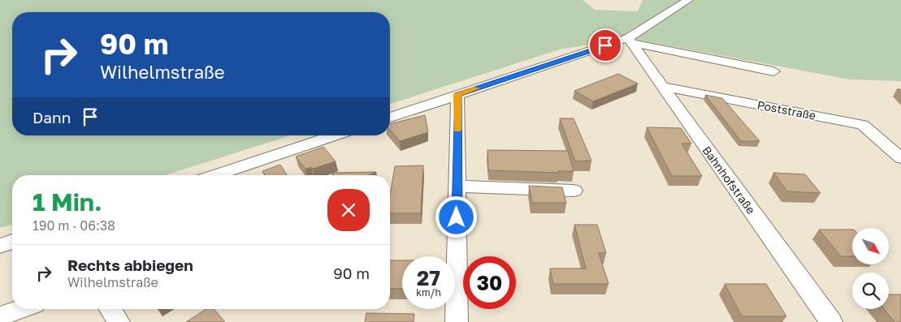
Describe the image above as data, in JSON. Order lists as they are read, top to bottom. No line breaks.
{"streets":{"street":["Poststraße","Bahnhofstraße"]},"crossings":[["Poststraße","Bahnhofstraße"]],"north":"bottom right","page":{"turn":["90 m","Wilhelmstraße"],"then":"Dann","heading":["1 Min.","190 m · 06:38"],"list":[{"name":"Rechts abbiegen","note":"Wilhelmstraße","value":"90 m"}],"speed":"27 km/h","limit":"30"}}
